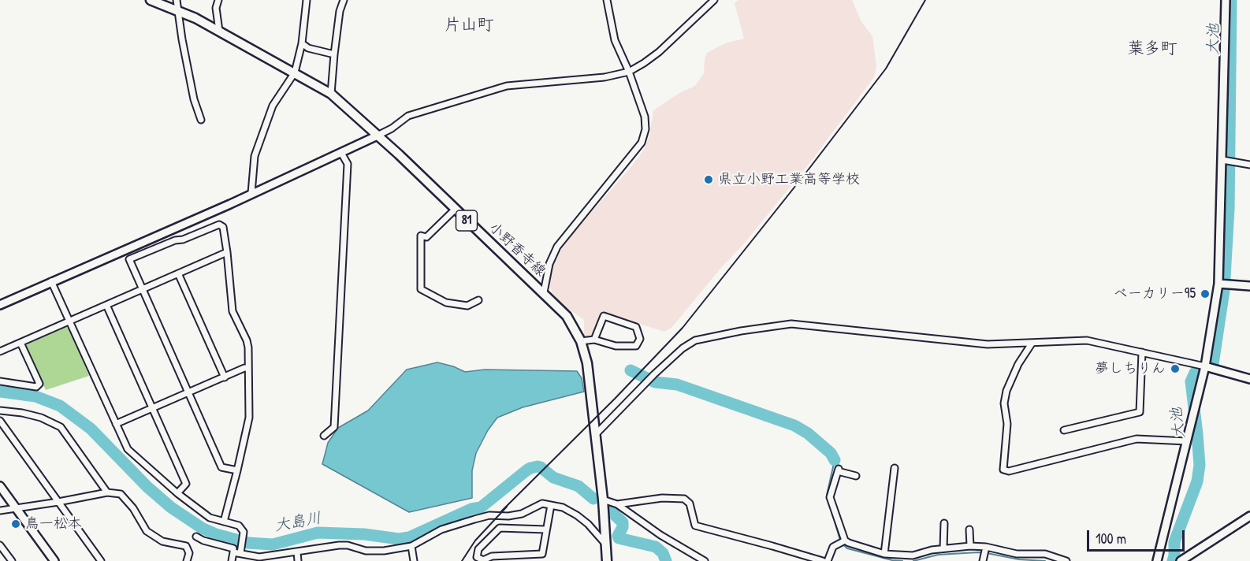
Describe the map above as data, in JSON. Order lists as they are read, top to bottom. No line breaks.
{"streets":{"main road":["81","小野香寺線"]},"districts":["片山町","葉多町"],"water":["大池","大島川"],"places":["県立小野工業高等学校","ベーカリー95","夢しちりん","鳥一松本"],"scale_bar":"100 m"}
